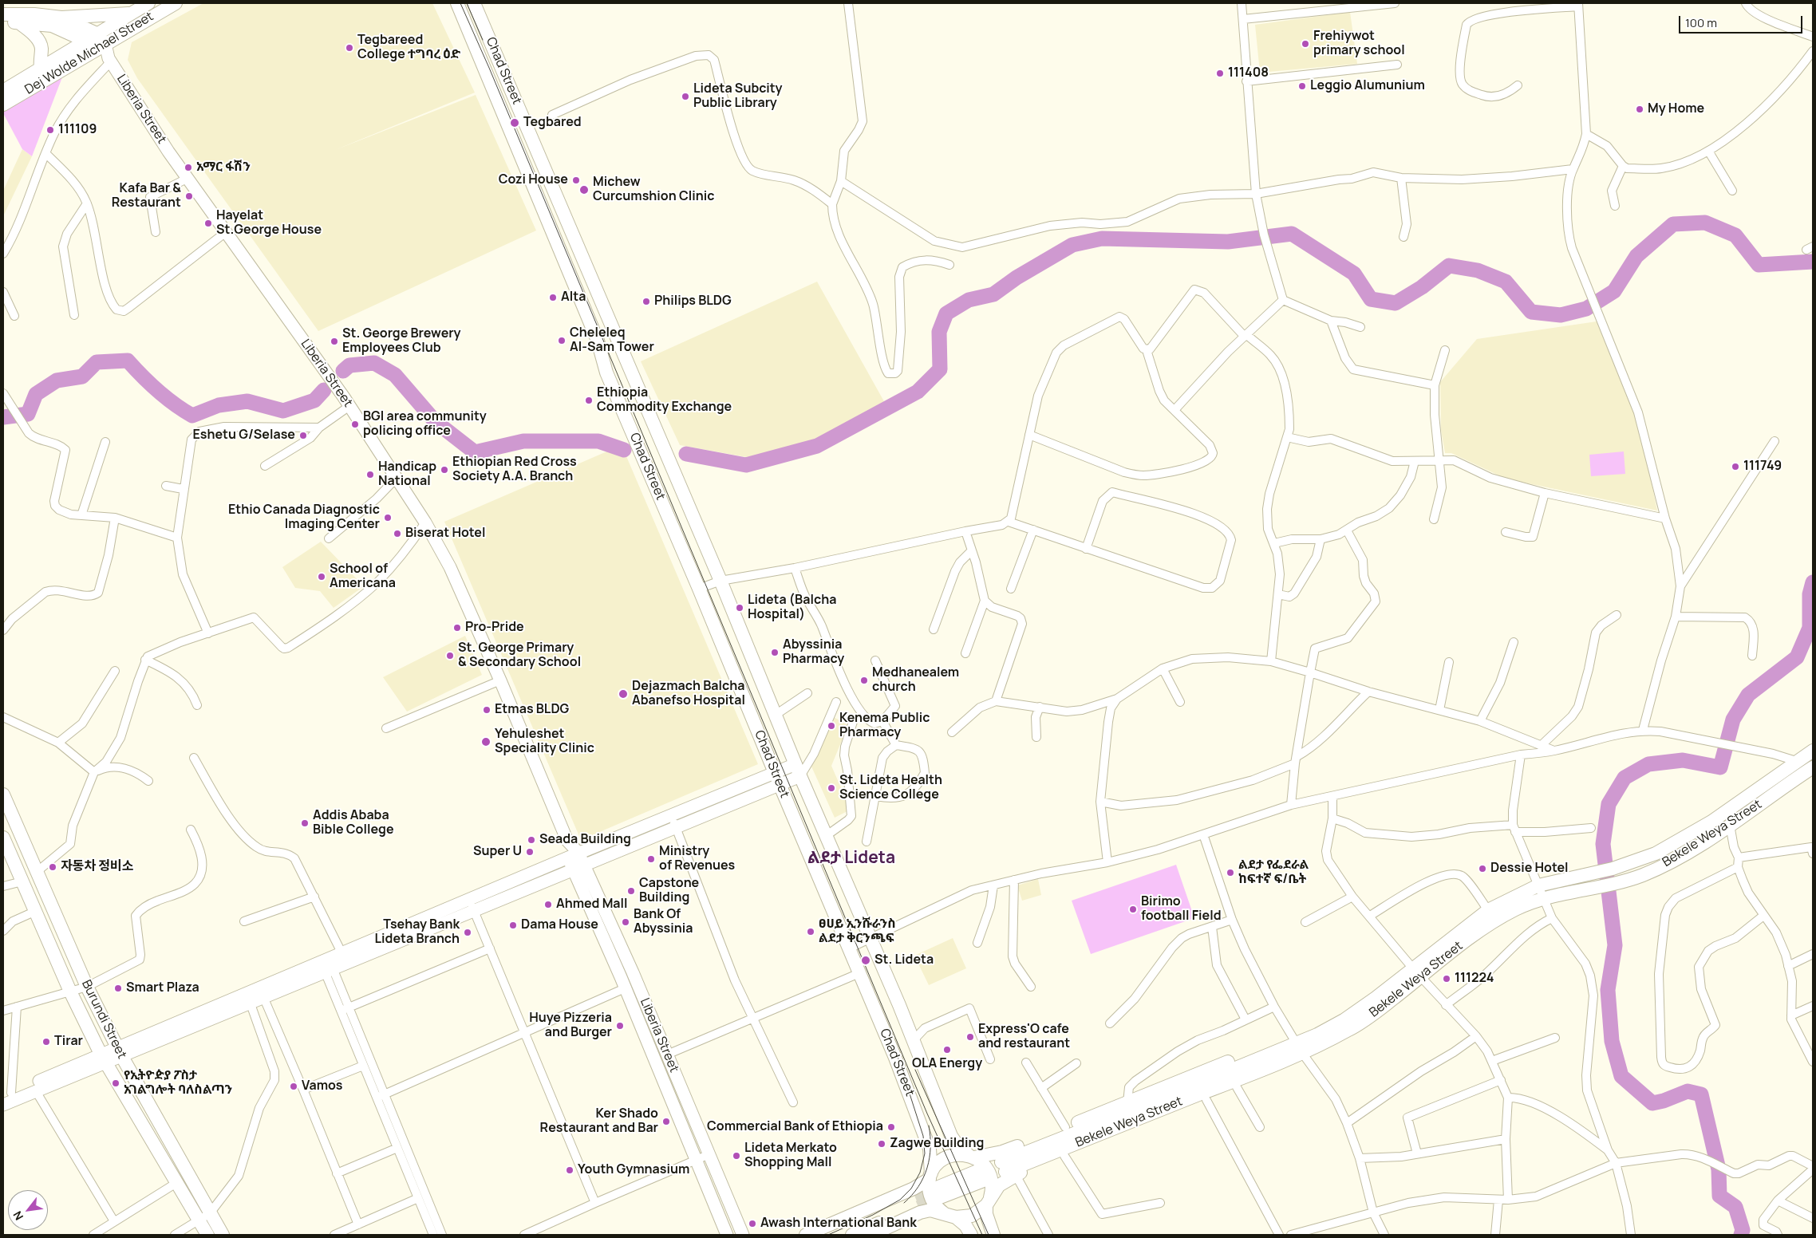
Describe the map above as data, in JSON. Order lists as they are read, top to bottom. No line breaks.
{"streets":{"main road":["Dej Wolde Michael Street","Chad Street","Bekele Weya Street","Burundi Street"],"street":["Liberia Street"]},"crossings":[["Dej Wolde Michael Street","Liberia Street"]],"districts":["ልደታ Lideta"],"places":["Frehiywot primary school","Tegbareed College ተግባረ ዕድ","111408","Leggio Alumunium","Lideta Subcity Public Library","My Home","Tegbared","111109","አማር ፋሽን","Cozi House","Michew Curcumshion Clinic","Kafa Bar & Restaurant","Hayelat St.George House","Alta","Philips BLDG","Cheleleq Al-Sam Tower","St. George Brewery Employees Club","Ethiopia Commodity Exchange","BGI area community policing office","Eshetu G/Selase","111749","Ethiopian Red Cross Society A.A. Branch","Handicap National","Ethio Canada Diagnostic Imaging Center","Biserat Hotel","School of Americana","Lideta (Balcha Hospital)","Pro-Pride","Abyssinia Pharmacy","St. George Primary & Secondary School","Medhanealem church","Dejazmach Balcha Abanefso Hospital","Etmas BLDG","Kenema Public Pharmacy","Yehuleshet Speciality Clinic","St. Lideta Health Science College","Addis Ababa Bible College","Seada Building","Super U","Ministry of Revenues","자동차 정비소","Dessie Hotel","ልደታ የፌደራል ከፍተኛ ፍ/ቤት","Capstone Building","Ahmed Mall","Birimo football Field","Bank Of Abyssinia","Dama House","ፀሀይ ኢንሹራንስ ልደታ ቅርንጫፍ","Tsehay Bank Lideta Branch","St. Lideta","111224","Smart Plaza","Huye Pizzeria and Burger","Express'O cafe and restaurant","Tirar","OLA Energy","የኢትዮዽያ ፖስታ አገልግሎት ባለስልጣን","Vamos","Ker Shado Restaurant and Bar","Commercial Bank of Ethiopia","Zagwe Building","Lideta Merkato Shopping Mall","Youth Gymnasium","Awash International Bank"],"scale_bar":"100 m","north":"bottom left"}
